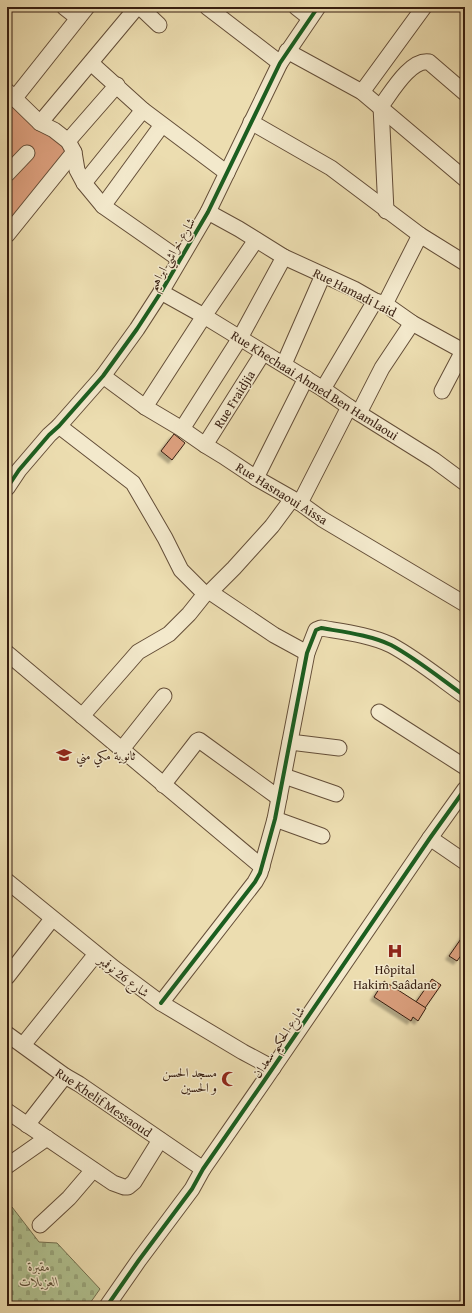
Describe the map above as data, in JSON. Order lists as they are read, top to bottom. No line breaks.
{"streets":{"street":["شارع خراشي ابراهيم","Rue Hamadi Laid","Rue Khechaai Ahmed Ben Hamlaoui","Rue Fraidjia","Rue Hasnaoui Aissa","شارع 26 نوفمبر","شارع الحكيم سعدان","Rue Khelif Messaoud"]},"crossings":[["شارع خراشي ابراهيم","Rue Hamadi Laid"],["شارع خراشي ابراهيم","Rue Khechaai Ahmed Ben Hamlaoui"],["شارع خراشي ابراهيم","Rue Hasnaoui Aissa"],["Rue Khechaai Ahmed Ben Hamlaoui","Rue Fraidjia"],["Rue Fraidjia","Rue Hasnaoui Aissa"],["شارع 26 نوفمبر","شارع الحكيم سعدان"],["شارع الحكيم سعدان","Rue Khelif Messaoud"]],"parks":["مقبرة العزيلات"],"places":{"school or university":["ثانوية مكي مني"],"hospital":["Hôpital Hakim Saâdane"],"mosque":["مسجد الحسن و الحسين"]}}
